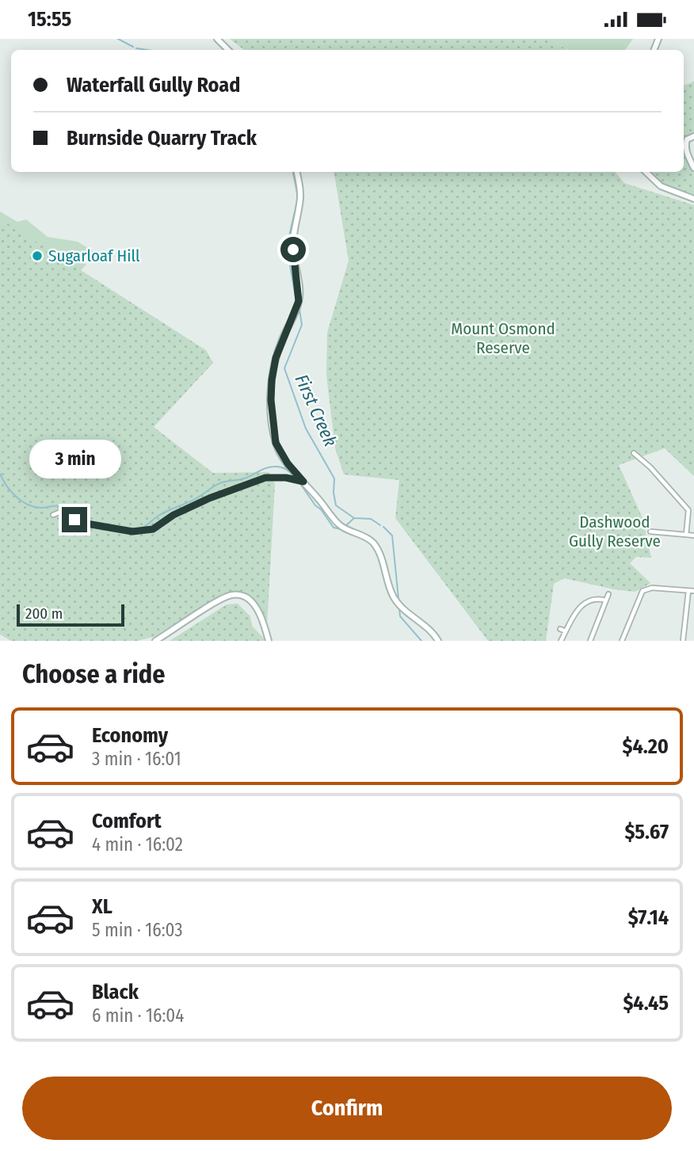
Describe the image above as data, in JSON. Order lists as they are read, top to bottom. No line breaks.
{"water":["First Creek"],"parks":["Mount Osmond Reserve","Dashwood Gully Reserve"],"places":["Sugarloaf Hill"],"scale_bar":"200 m","page":{"status":"15:55","banner":["Waterfall Gully Road","Burnside Quarry Track"],"bubble":"3 min","scale":"200 m","heading":"Choose a ride","list":[{"name":"Economy","note":"3 min · 16:01","value":"$4.20"},{"name":"Comfort","note":"4 min · 16:02","value":"$5.67"},{"name":"XL","note":"5 min · 16:03","value":"$7.14"},{"name":"Black","note":"6 min · 16:04","value":"$4.45"}],"buttons":"Confirm"}}
